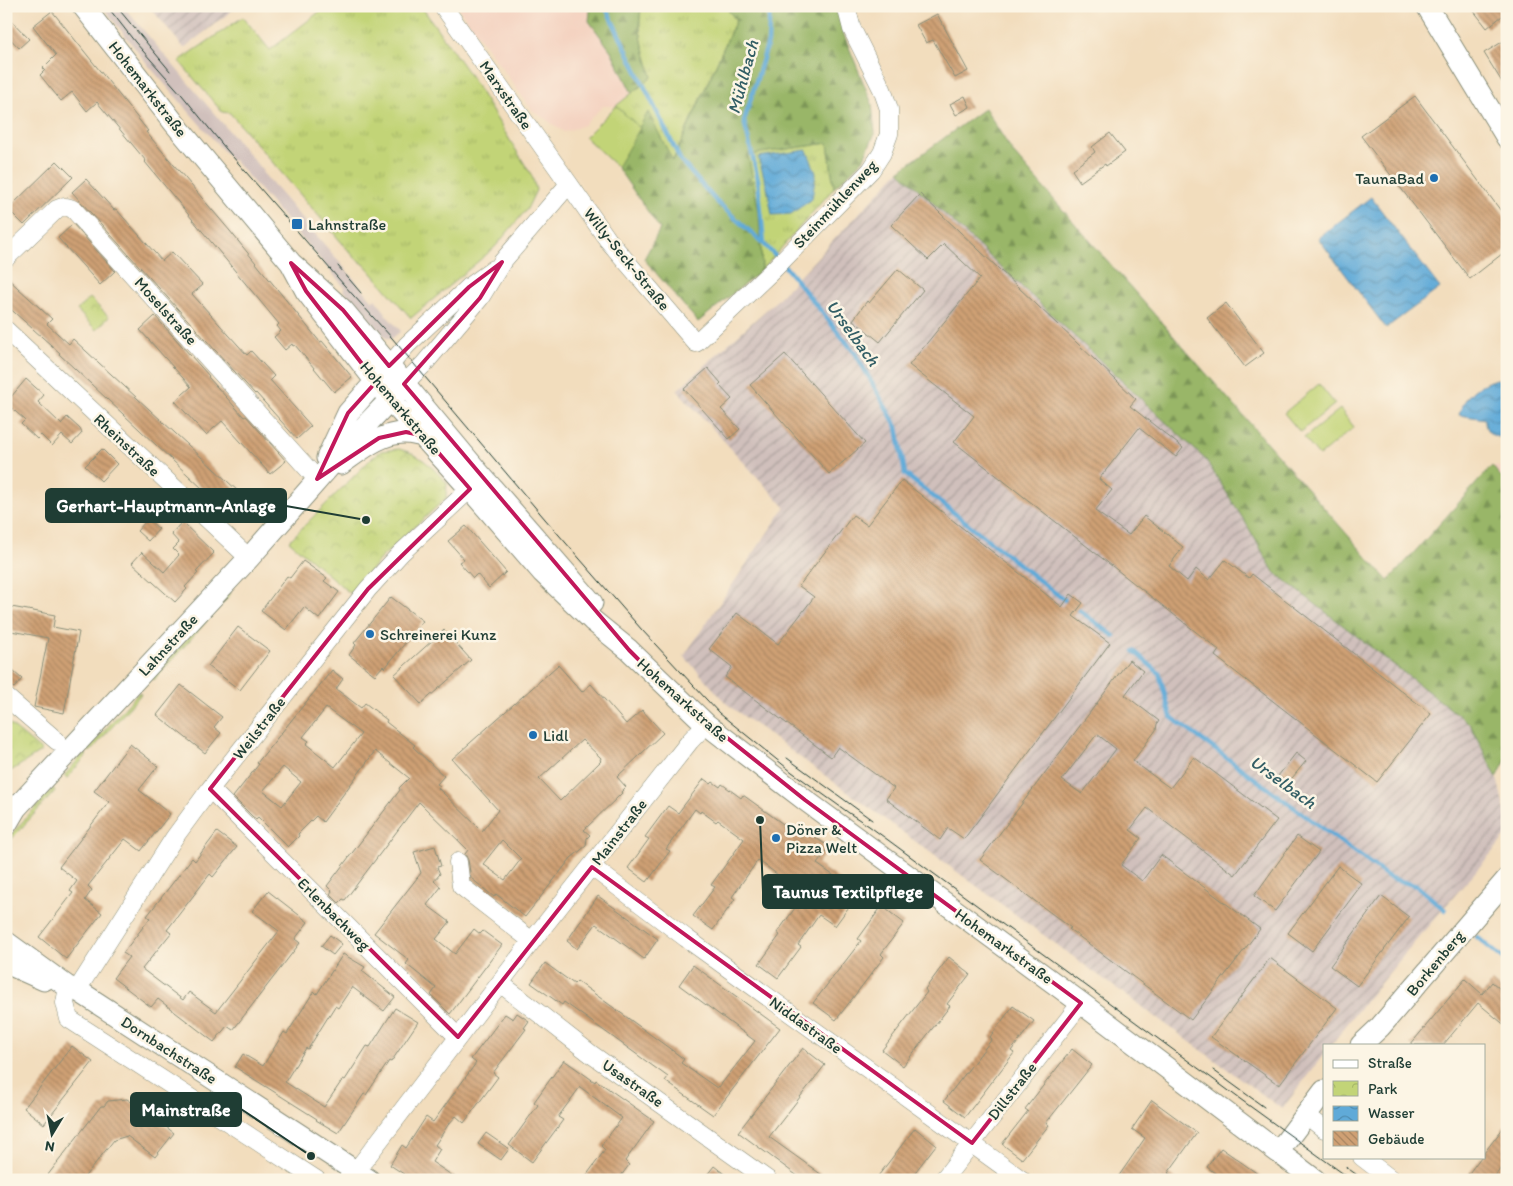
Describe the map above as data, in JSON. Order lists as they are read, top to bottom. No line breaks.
{"streets":{"street":["Hohemarkstraße","Marxstraße","Steinmühlenweg","Willy-Seck-Straße","Moselstraße","Rheinstraße","Lahnstraße","Weilstraße","Mainstraße","Erlenbachweg","Borkenberg","Niddastraße","Dornbachstraße","Usastraße","Dillstraße"]},"crossings":[["Hohemarkstraße","Lahnstraße"],["Hohemarkstraße","Weilstraße"],["Hohemarkstraße","Mainstraße"],["Hohemarkstraße","Dillstraße"],["Marxstraße","Willy-Seck-Straße"],["Steinmühlenweg","Willy-Seck-Straße"],["Moselstraße","Lahnstraße"],["Rheinstraße","Lahnstraße"],["Weilstraße","Erlenbachweg"],["Weilstraße","Dornbachstraße"],["Mainstraße","Erlenbachweg"],["Mainstraße","Niddastraße"],["Mainstraße","Dornbachstraße"],["Mainstraße","Usastraße"],["Niddastraße","Dillstraße"]],"water":["Mühlbach","Urselbach"],"places":{"other":["TaunaBad","Gerhart-Hauptmann-Anlage","Schreinerei Kunz","Lidl","Taunus Textilpflege","Döner & Pizza Welt","Mainstraße"],"transit":["Lahnstraße"]},"legend":["Straße","Park","Wasser","Gebäude"],"north":"bottom"}
